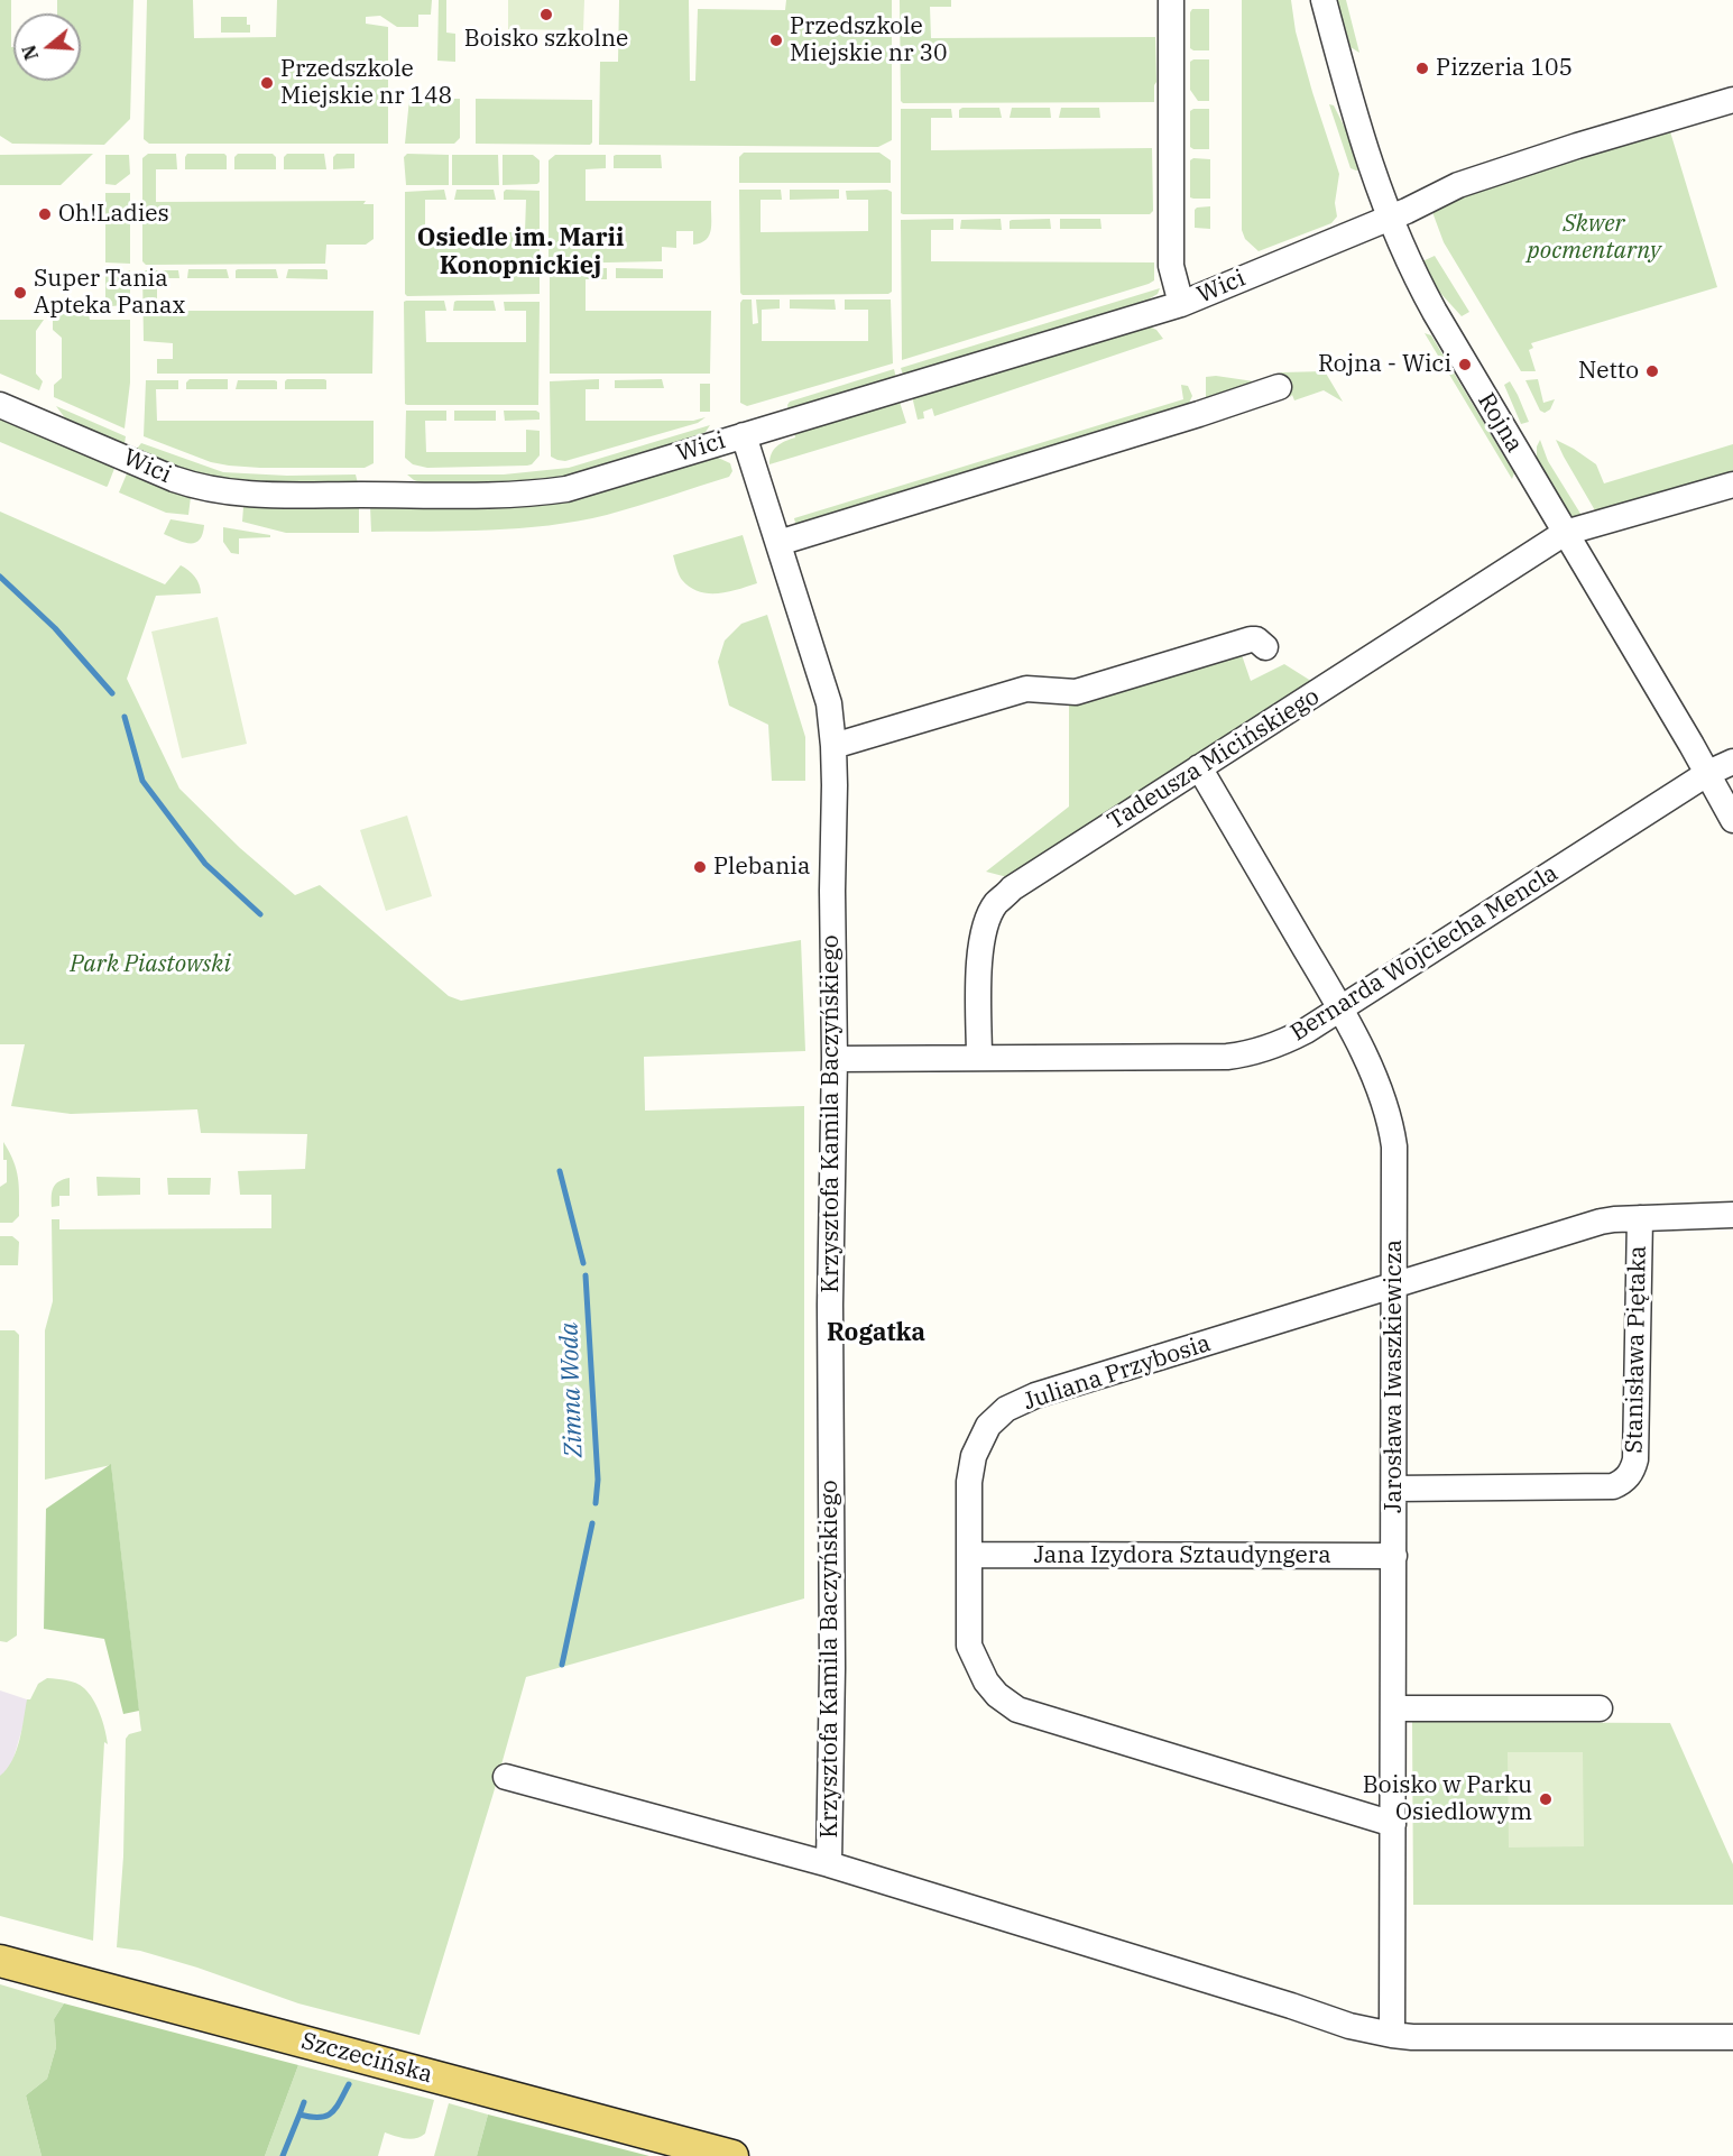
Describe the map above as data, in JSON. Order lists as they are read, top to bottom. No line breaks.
{"streets":{"main road":["Szczecińska"],"street":["Wici","Rojna","Tadeusza Micińskiego","Bernarda Wojciecha Mencla","Krzysztofa Kamila Baczyńskiego","Stanisława Piętaka","Juliana Przybosia","Jarosława Iwaszkiewicza","Jana Izydora Sztaudyngera"]},"crossings":[["Wici","Rojna"],["Wici","Krzysztofa Kamila Baczyńskiego"],["Rojna","Tadeusza Micińskiego"],["Rojna","Bernarda Wojciecha Mencla"],["Tadeusza Micińskiego","Bernarda Wojciecha Mencla"],["Tadeusza Micińskiego","Jarosława Iwaszkiewicza"],["Bernarda Wojciecha Mencla","Krzysztofa Kamila Baczyńskiego"],["Bernarda Wojciecha Mencla","Jarosława Iwaszkiewicza"],["Krzysztofa Kamila Baczyńskiego","Jarosława Iwaszkiewicza"],["Stanisława Piętaka","Juliana Przybosia"],["Stanisława Piętaka","Jarosława Iwaszkiewicza"],["Juliana Przybosia","Jarosława Iwaszkiewicza"],["Juliana Przybosia","Jana Izydora Sztaudyngera"],["Jarosława Iwaszkiewicza","Jana Izydora Sztaudyngera"]],"districts":["Osiedle im. Marii Konopnickiej","Rogatka"],"water":["Zimna Woda"],"parks":["Skwer pocmentarny","Park Piastowski"],"places":["Boisko szkolne","Przedszkole Miejskie nr 30","Pizzeria 105","Przedszkole Miejskie nr 148","Oh!Ladies","Super Tania Apteka Panax","Rojna - Wici","Netto","Plebania","Boisko w Parku Osiedlowym"],"north":"left"}
